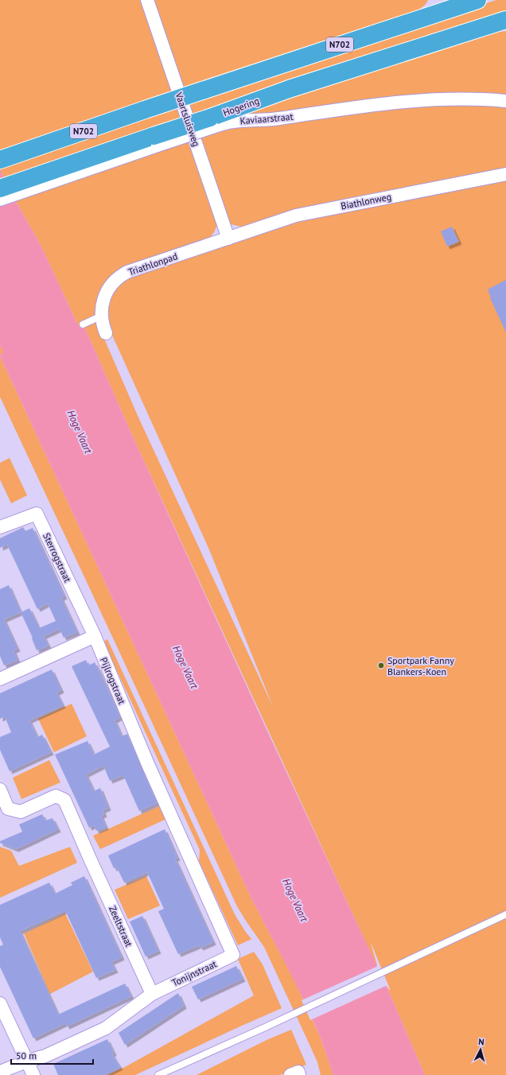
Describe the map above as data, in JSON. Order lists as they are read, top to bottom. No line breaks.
{"streets":{"highway":["N702","Hogering"],"street":["Kaviaarstraat","Vaartsluisweg","Biathlonweg","Triathlonpad","Sterrogstraat","Pijlrogstraat","Zeeltstraat","Tonijnstraat"]},"crossings":[["Hogering","Kaviaarstraat"],["Vaartsluisweg","Biathlonweg"],["Vaartsluisweg","Triathlonpad"],["Biathlonweg","Triathlonpad"],["Sterrogstraat","Pijlrogstraat"],["Pijlrogstraat","Tonijnstraat"],["Zeeltstraat","Tonijnstraat"]],"water":["Hoge Vaart"],"places":["Sportpark Fanny Blankers-Koen"],"scale_bar":"50 m","north":"top"}
